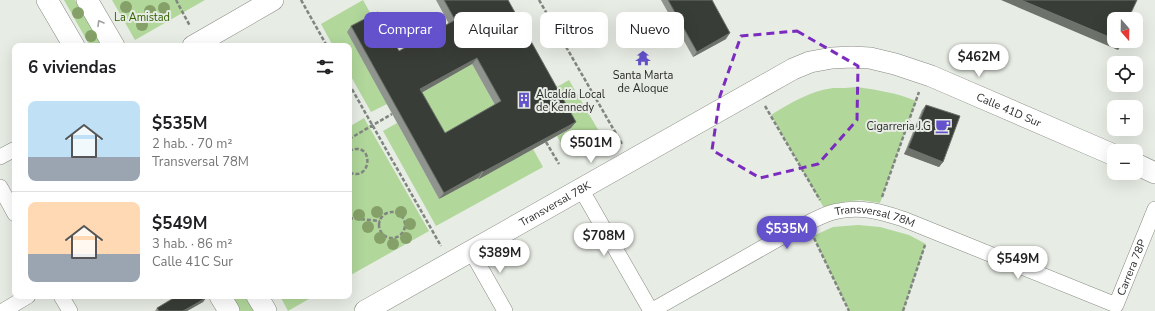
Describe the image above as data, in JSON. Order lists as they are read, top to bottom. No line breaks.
{"streets":{"street":["Calle 41D Sur","Transversal 78K","Transversal 78M","Carrera 78P"]},"crossings":[["Calle 41D Sur","Transversal 78K"],["Transversal 78M","Carrera 78P"]],"parks":["La Amistad"],"places":{"temple":["Santa Marta de Aloque"],"building":["Alcaldía Local de Kennedy"],"cafe":["Cigarreria J.G"]},"north":"bottom","page":{"map_buttons":["+","−"],"chip":["Comprar","Alquilar","Filtros","Nuevo"],"heading":"6 viviendas","price":["$462M","$501M","$535M","$708M","$389M","$549M"],"list":[{"name":"$535M","note":"2 hab. · 70 m² · Transversal 78M"},{"name":"$549M","note":"3 hab. · 86 m² · Calle 41C Sur"}]}}
